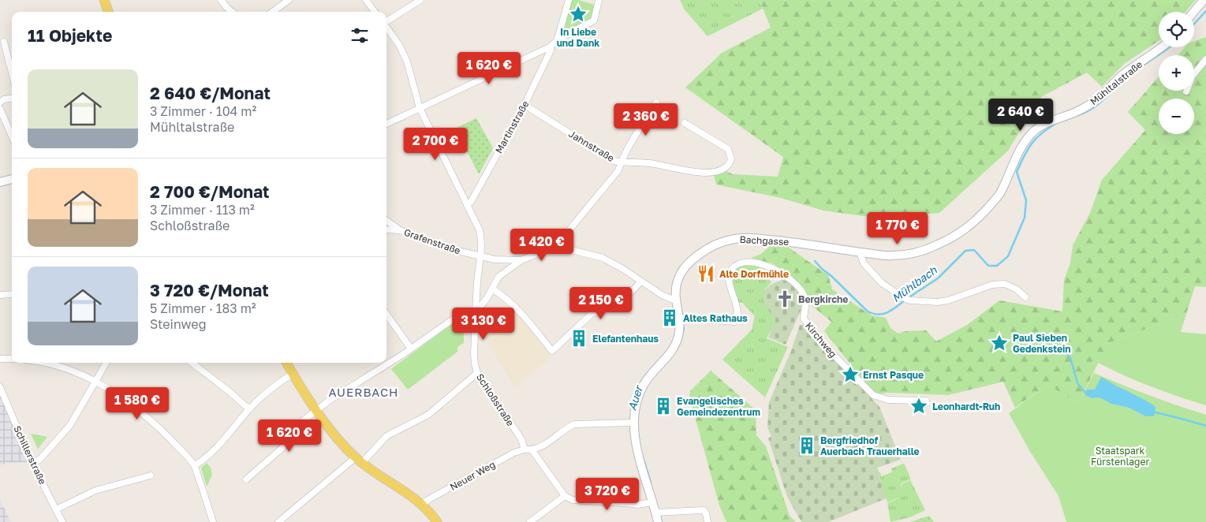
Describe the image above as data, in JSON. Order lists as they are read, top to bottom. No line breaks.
{"streets":{"main road":["Mühltalstraße","Bachgasse"],"street":["Martinstraße","Jahnstraße","Grafenstraße","Kirchweg","Schloßstraße","Schillerstraße","Neuer Weg"]},"crossings":[["Mühltalstraße","Bachgasse"],["Martinstraße","Jahnstraße"],["Martinstraße","Schloßstraße"],["Bachgasse","Kirchweg"],["Grafenstraße","Schloßstraße"],["Schloßstraße","Neuer Weg"]],"districts":["AUERBACH"],"water":["Mühlbach","Auer"],"parks":["Staatspark Fürstenlager"],"places":{"place":["In Liebe und Dank","Paul Sieben Gedenkstein","Ernst Pasque","Leonhardt-Ruh"],"restaurant":["Alte Dorfmühle"],"church":["Bergkirche"],"building":["Altes Rathaus","Elefantenhaus","Evangelisches Gemeindezentrum","Bergfriedhof Auerbach Trauerhalle"]},"page":{"map_buttons":["+","−"],"heading":"11 Objekte","price":["1 620 €","2 640 €","2 360 €","2 700 €","1 770 €","1 420 €","2 150 €","3 130 €","1 580 €","1 620 €","3 720 €"],"list":[{"name":"2 640 €/Monat","note":"3 Zimmer · 104 m² · Mühltalstraße"},{"name":"2 700 €/Monat","note":"3 Zimmer · 113 m² · Schloßstraße"},{"name":"3 720 €/Monat","note":"5 Zimmer · 183 m² · Steinweg"}]}}
